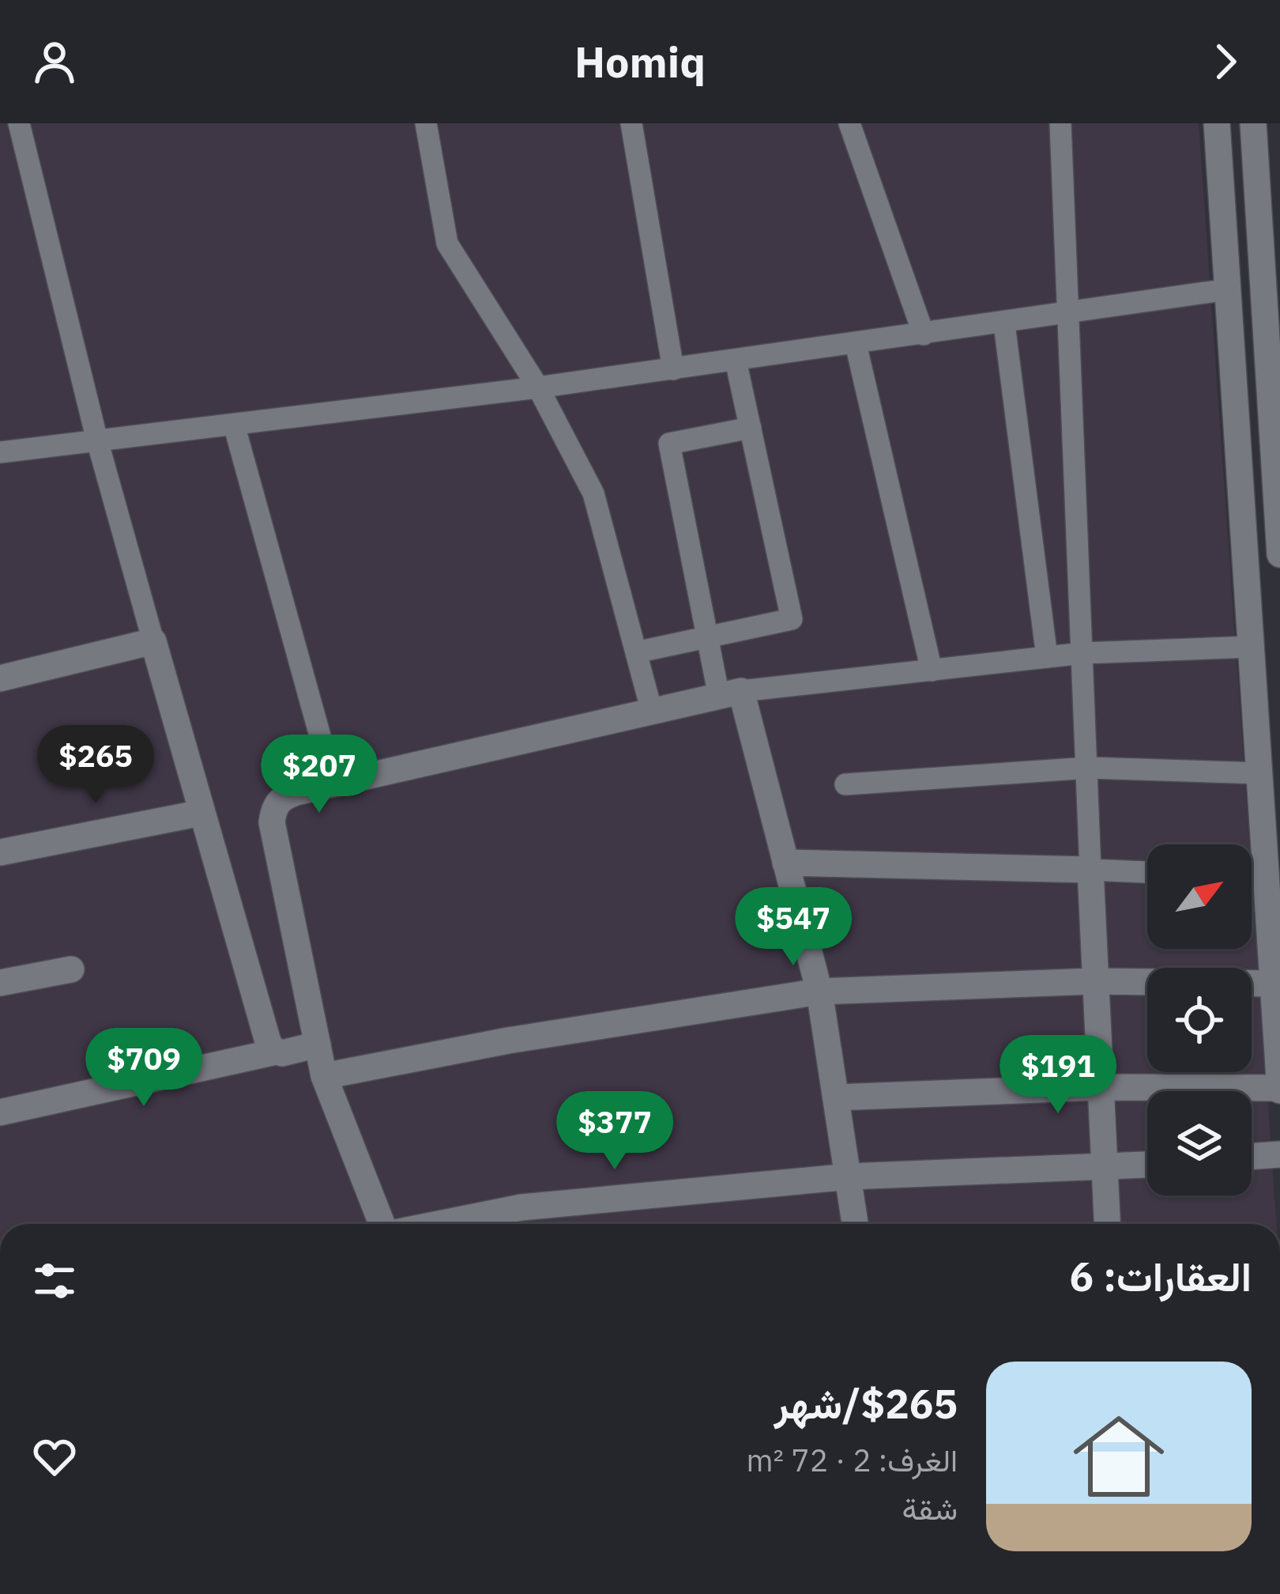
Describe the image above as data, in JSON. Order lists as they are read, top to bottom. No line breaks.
{"north":"top right","page":{"header":"Homiq","price":["$265","$207","$547","$709","$191","$377"],"heading":"العقارات: 6","list":[{"name":"$265/شهر","note":"الغرف: 2 · 72 m² · شقة"}]}}
